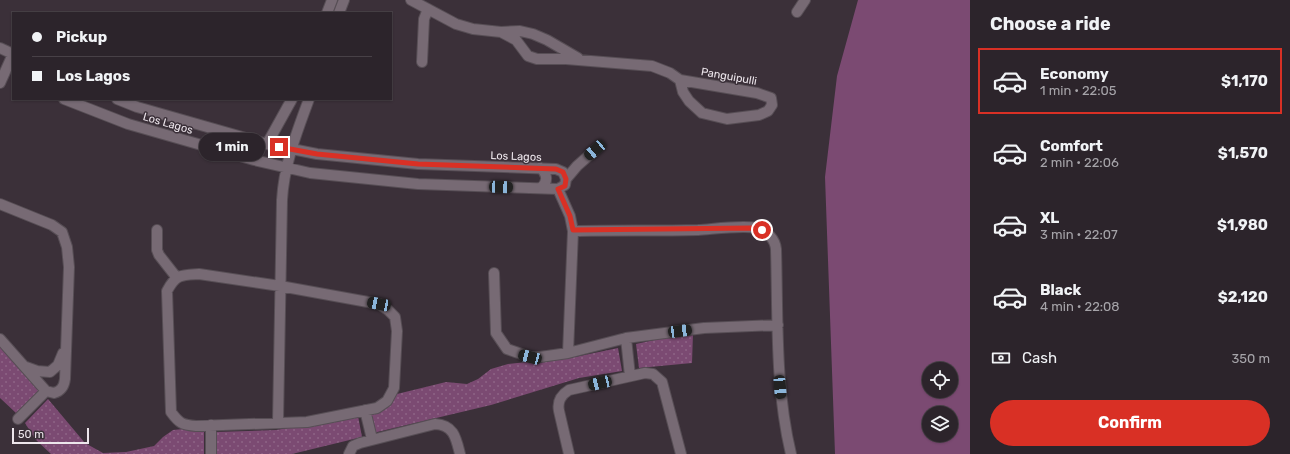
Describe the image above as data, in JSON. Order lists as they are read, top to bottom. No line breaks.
{"streets":{"street":["Panguipulli","Los Lagos"]},"scale_bar":"50 m","page":{"heading":"Choose a ride","banner":["Pickup","Los Lagos"],"list":[{"name":"Economy","note":"1 min · 22:05","value":"$1,170"},{"name":"Comfort","note":"2 min · 22:06","value":"$1,570"},{"name":"XL","note":"3 min · 22:07","value":"$1,980"},{"name":"Black","note":"4 min · 22:08","value":"$2,120"}],"bubble":"1 min","pay":["Cash","350 m"],"buttons":"Confirm","scale":"50 m"}}
